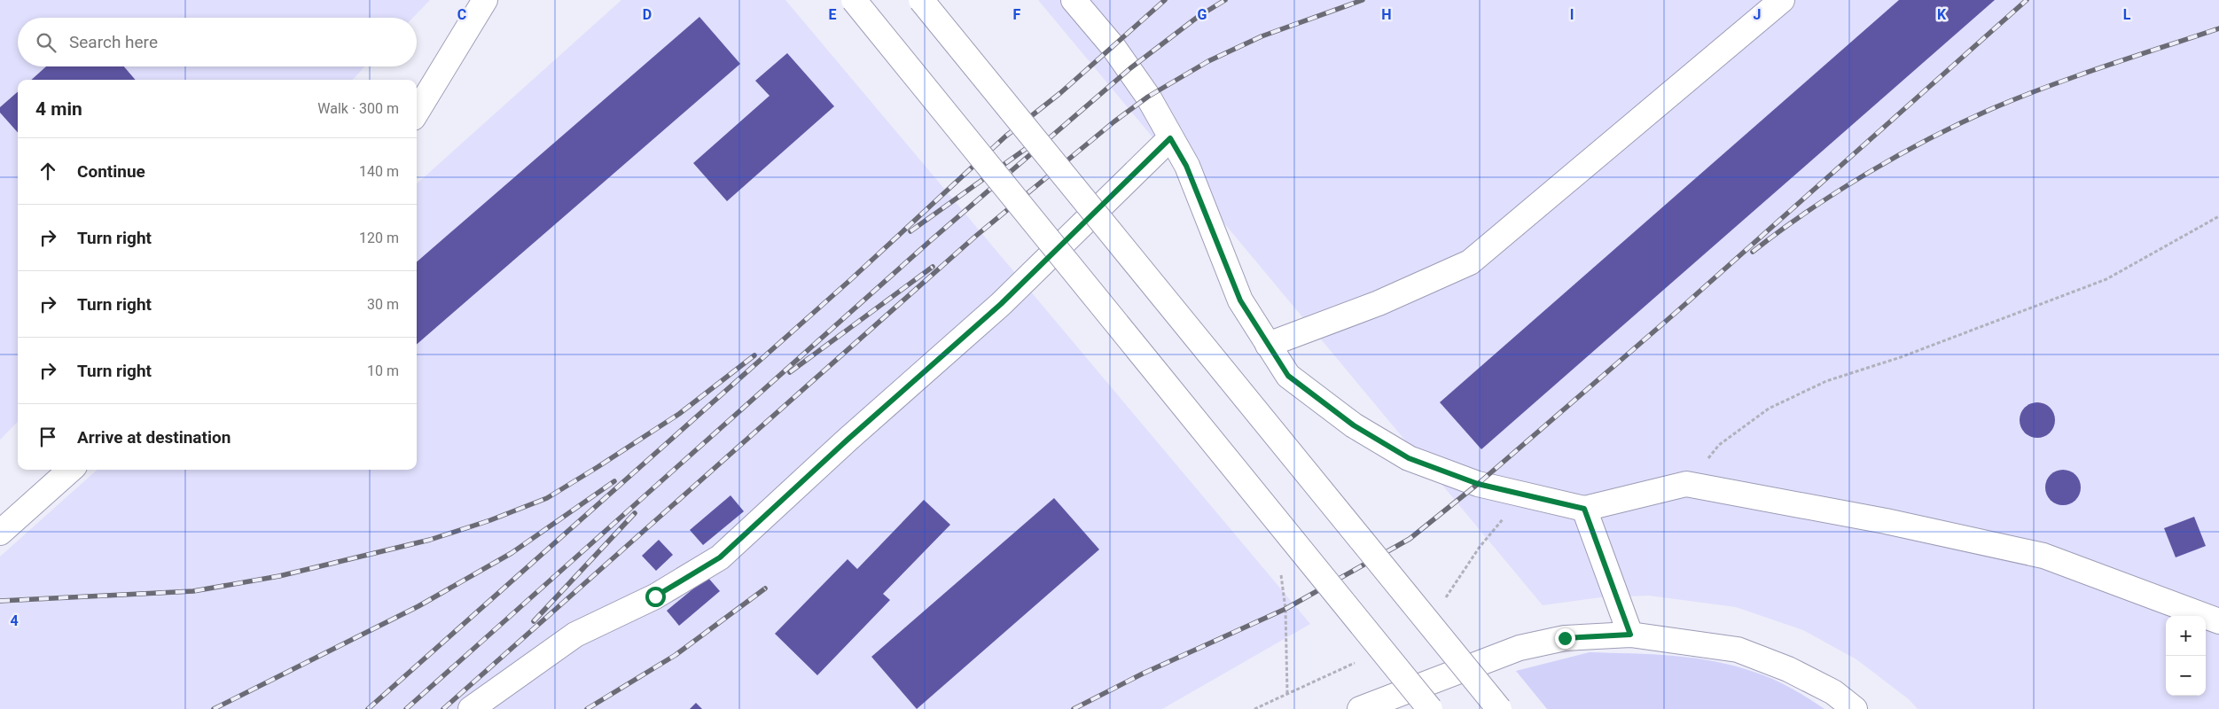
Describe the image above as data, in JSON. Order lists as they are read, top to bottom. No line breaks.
{"page":{"search":"Search here","heading":["4 min","Walk · 300 m"],"list":[["Continue","140 m"],["Turn right","120 m"],["Turn right","30 m"],["Turn right","10 m"],"Arrive at destination"],"map_buttons":["+","−"]},"grid":{"columns":["C","D","E","F","G","H","I","J","K","L"],"rows":["4"]}}
